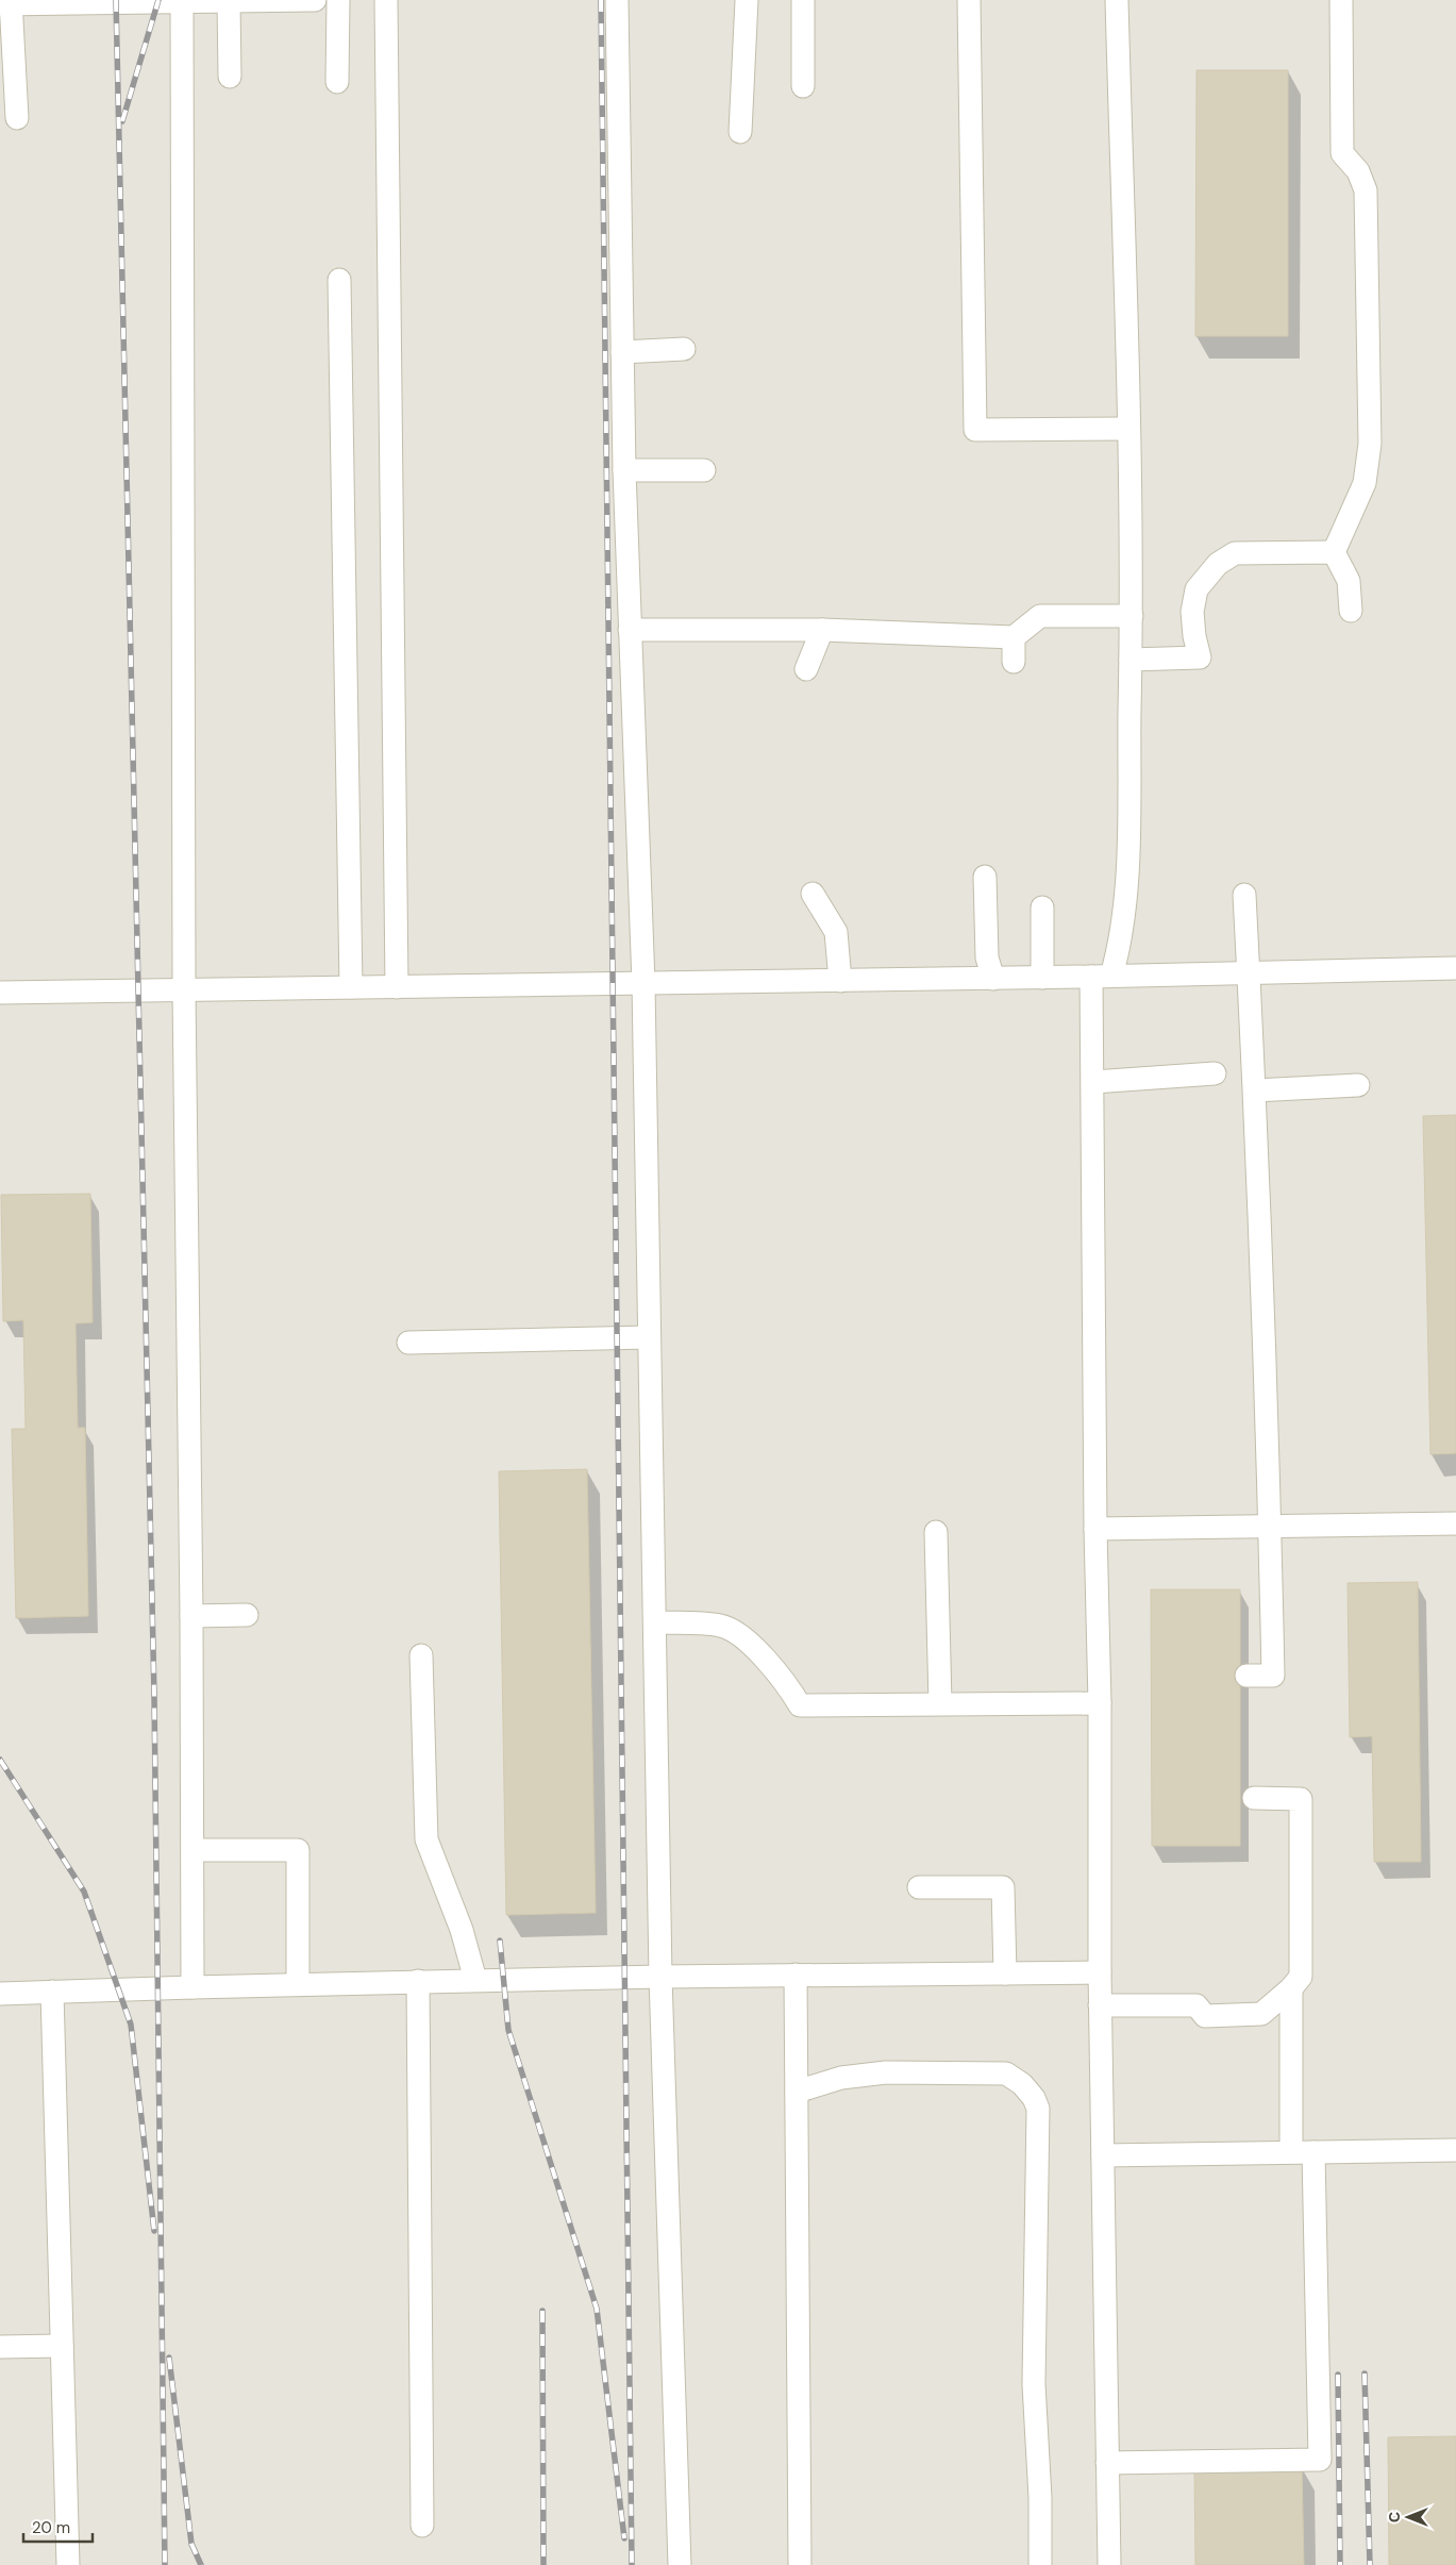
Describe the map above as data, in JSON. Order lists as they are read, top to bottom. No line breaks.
{"scale_bar":"20 m","north":"left"}
